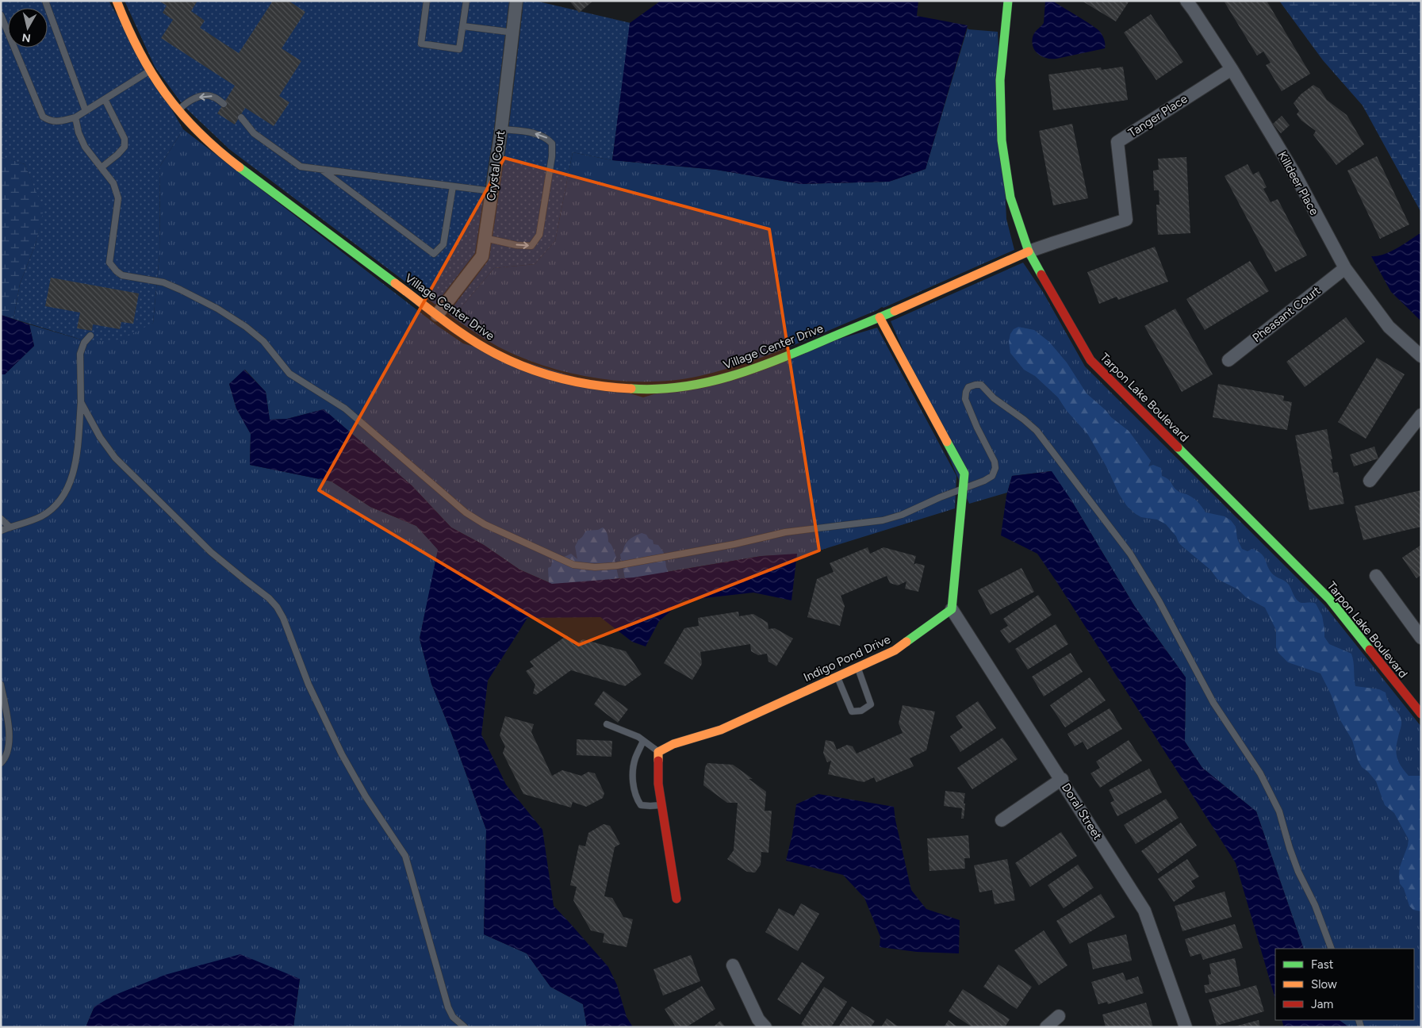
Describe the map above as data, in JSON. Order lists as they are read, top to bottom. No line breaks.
{"streets":{"street":["Tanger Place","Crystal Court","Killdeer Place","Village Center Drive","Pheasant Court","Tarpon Lake Boulevard","Indigo Pond Drive","Doral Street"]},"crossings":[["Tanger Place","Killdeer Place"],["Tanger Place","Village Center Drive"],["Tanger Place","Tarpon Lake Boulevard"],["Crystal Court","Village Center Drive"],["Killdeer Place","Pheasant Court"],["Village Center Drive","Tarpon Lake Boulevard"],["Indigo Pond Drive","Doral Street"]],"legend":["Fast","Slow","Jam"],"north":"bottom"}
